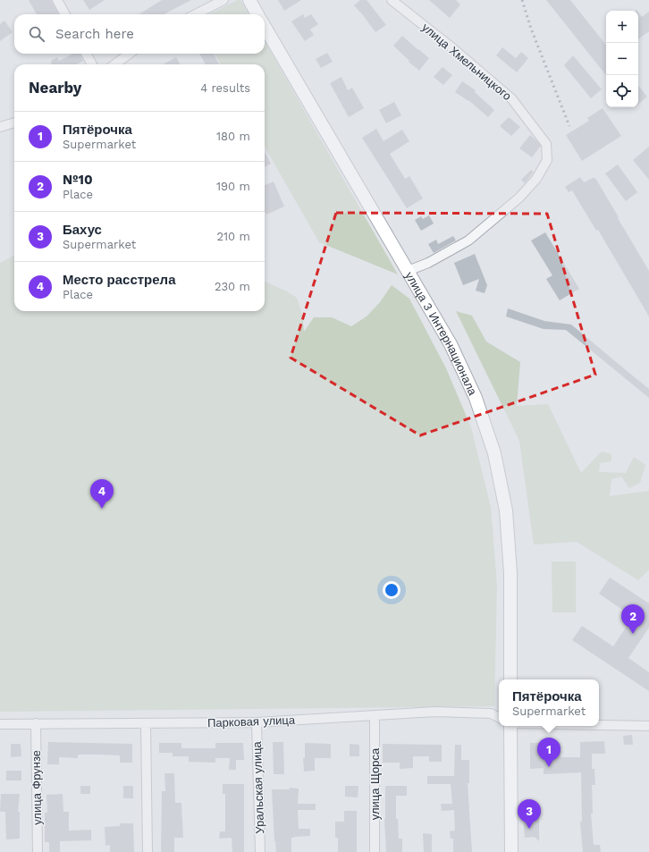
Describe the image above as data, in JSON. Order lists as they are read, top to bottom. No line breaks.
{"streets":{"main road":["улица 3 Интернационала"],"street":["улица Хмельницкого","Парковая улица","улица Щорса","улица Фрунзе","Уральская улица"]},"crossings":[["улица Хмельницкого","улица 3 Интернационала"],["Парковая улица","улица Щорса"],["Парковая улица","улица Фрунзе"],["Парковая улица","Уральская улица"]],"page":{"map_buttons":["+","−"],"search":"Search here","heading":["Nearby","4 results"],"list":[{"mark":"1","name":"Пятёрочка","note":"Supermarket","value":"180 m"},{"mark":"2","name":"№10","note":"Place","value":"190 m"},{"mark":"3","name":"Бахус","note":"Supermarket","value":"210 m"},{"mark":"4","name":"Место расстрела","note":"Place","value":"230 m"}],"pins":["4","2","1","3"],"popup":["Пятёрочка","Supermarket"]}}
